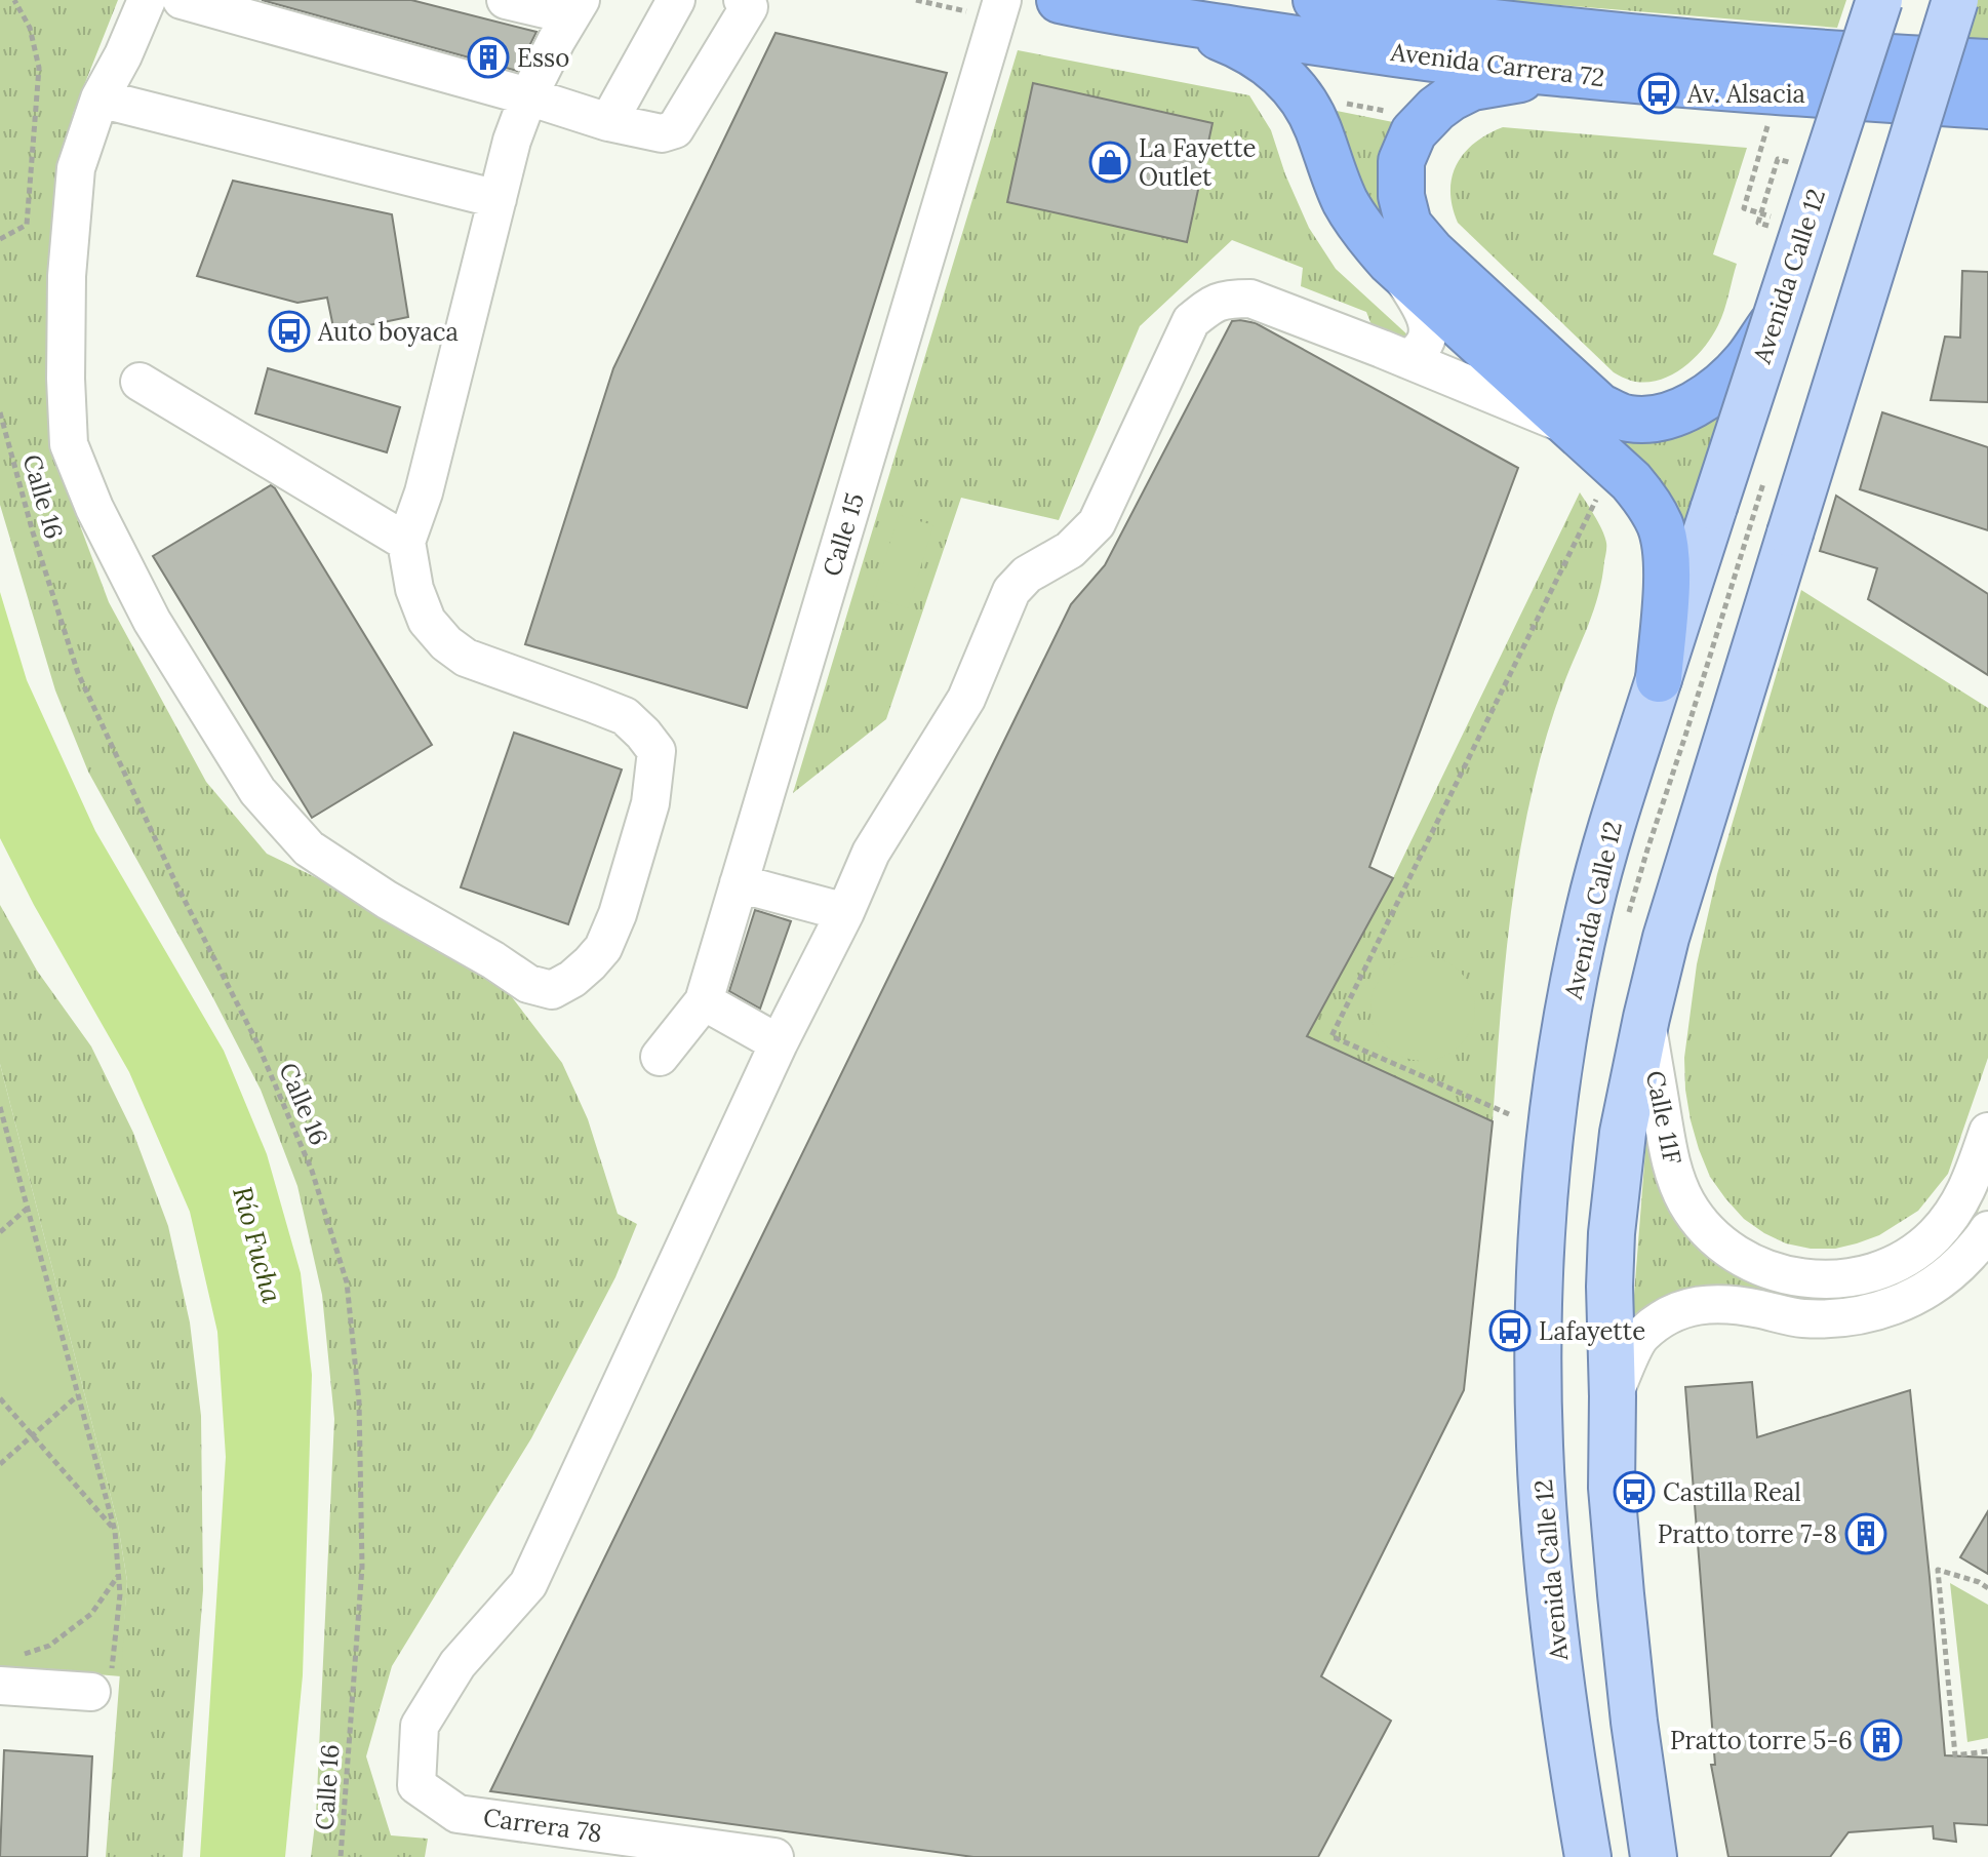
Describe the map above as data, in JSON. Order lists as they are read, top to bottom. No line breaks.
{"streets":{"highway":["Avenida Carrera 72"],"main road":["Avenida Calle 12"],"street":["Calle 15","Calle 11F","Carrera 78"],"path":["Calle 16"]},"water":["Río Fucha"],"places":{"building":["Esso","Pratto torre 7-8","Pratto torre 5-6"],"bus stop":["Av. Alsacia","Auto boyaca","Lafayette","Castilla Real"],"shop":["La Fayette Outlet"]}}
